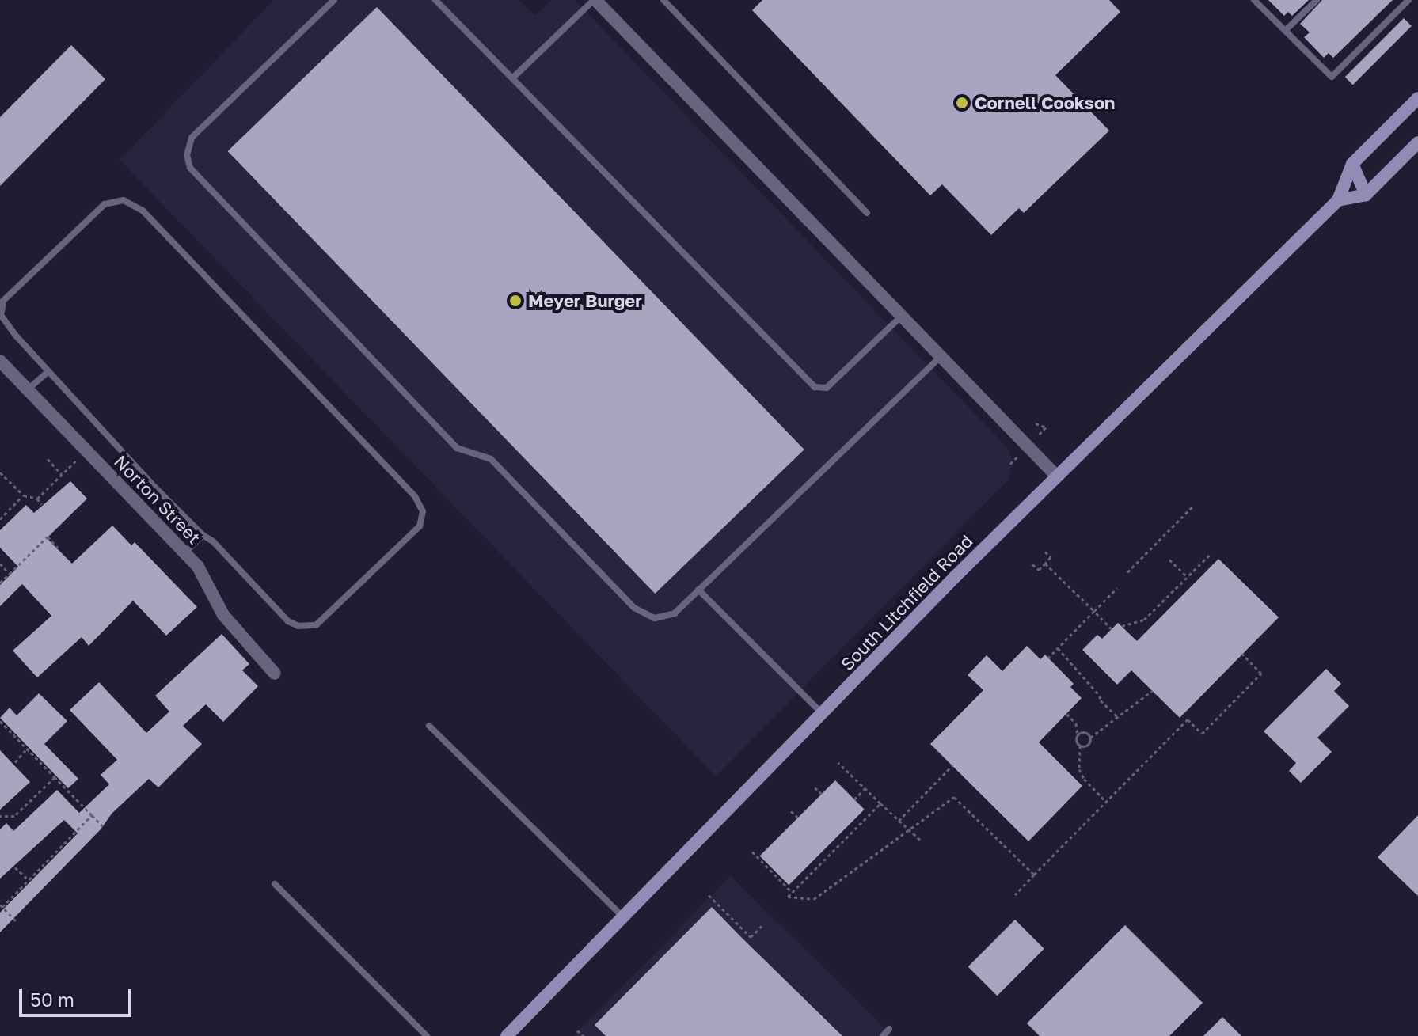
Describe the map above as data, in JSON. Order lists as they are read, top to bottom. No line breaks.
{"streets":{"main road":["South Litchfield Road"],"street":["Norton Street"]},"places":["Cornell Cookson","Meyer Burger"],"scale_bar":"50 m"}
